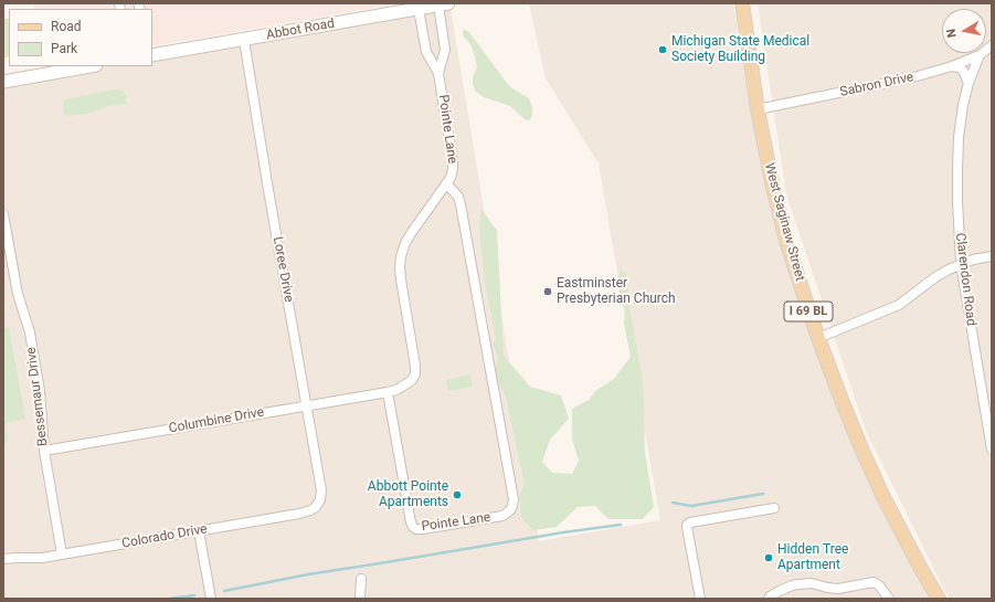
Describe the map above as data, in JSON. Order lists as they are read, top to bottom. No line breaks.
{"streets":{"main road":["Abbot Road","West Saginaw Street","I 69 BL"],"street":["Sabron Drive","Pointe Lane","Loree Drive","Clarendon Road","Bessemaur Drive","Columbine Drive","Colorado Drive"]},"crossings":[["Abbot Road","Loree Drive"],["Sabron Drive","West Saginaw Street"],["Sabron Drive","Clarendon Road"],["Pointe Lane","Columbine Drive"],["Loree Drive","Columbine Drive"],["Loree Drive","Colorado Drive"],["Bessemaur Drive","Columbine Drive"],["Bessemaur Drive","Colorado Drive"]],"places":["Michigan State Medical Society Building","Eastminster Presbyterian Church","Abbott Pointe Apartments","Hidden Tree Apartment"],"legend":["Road","Park"],"north":"left"}
